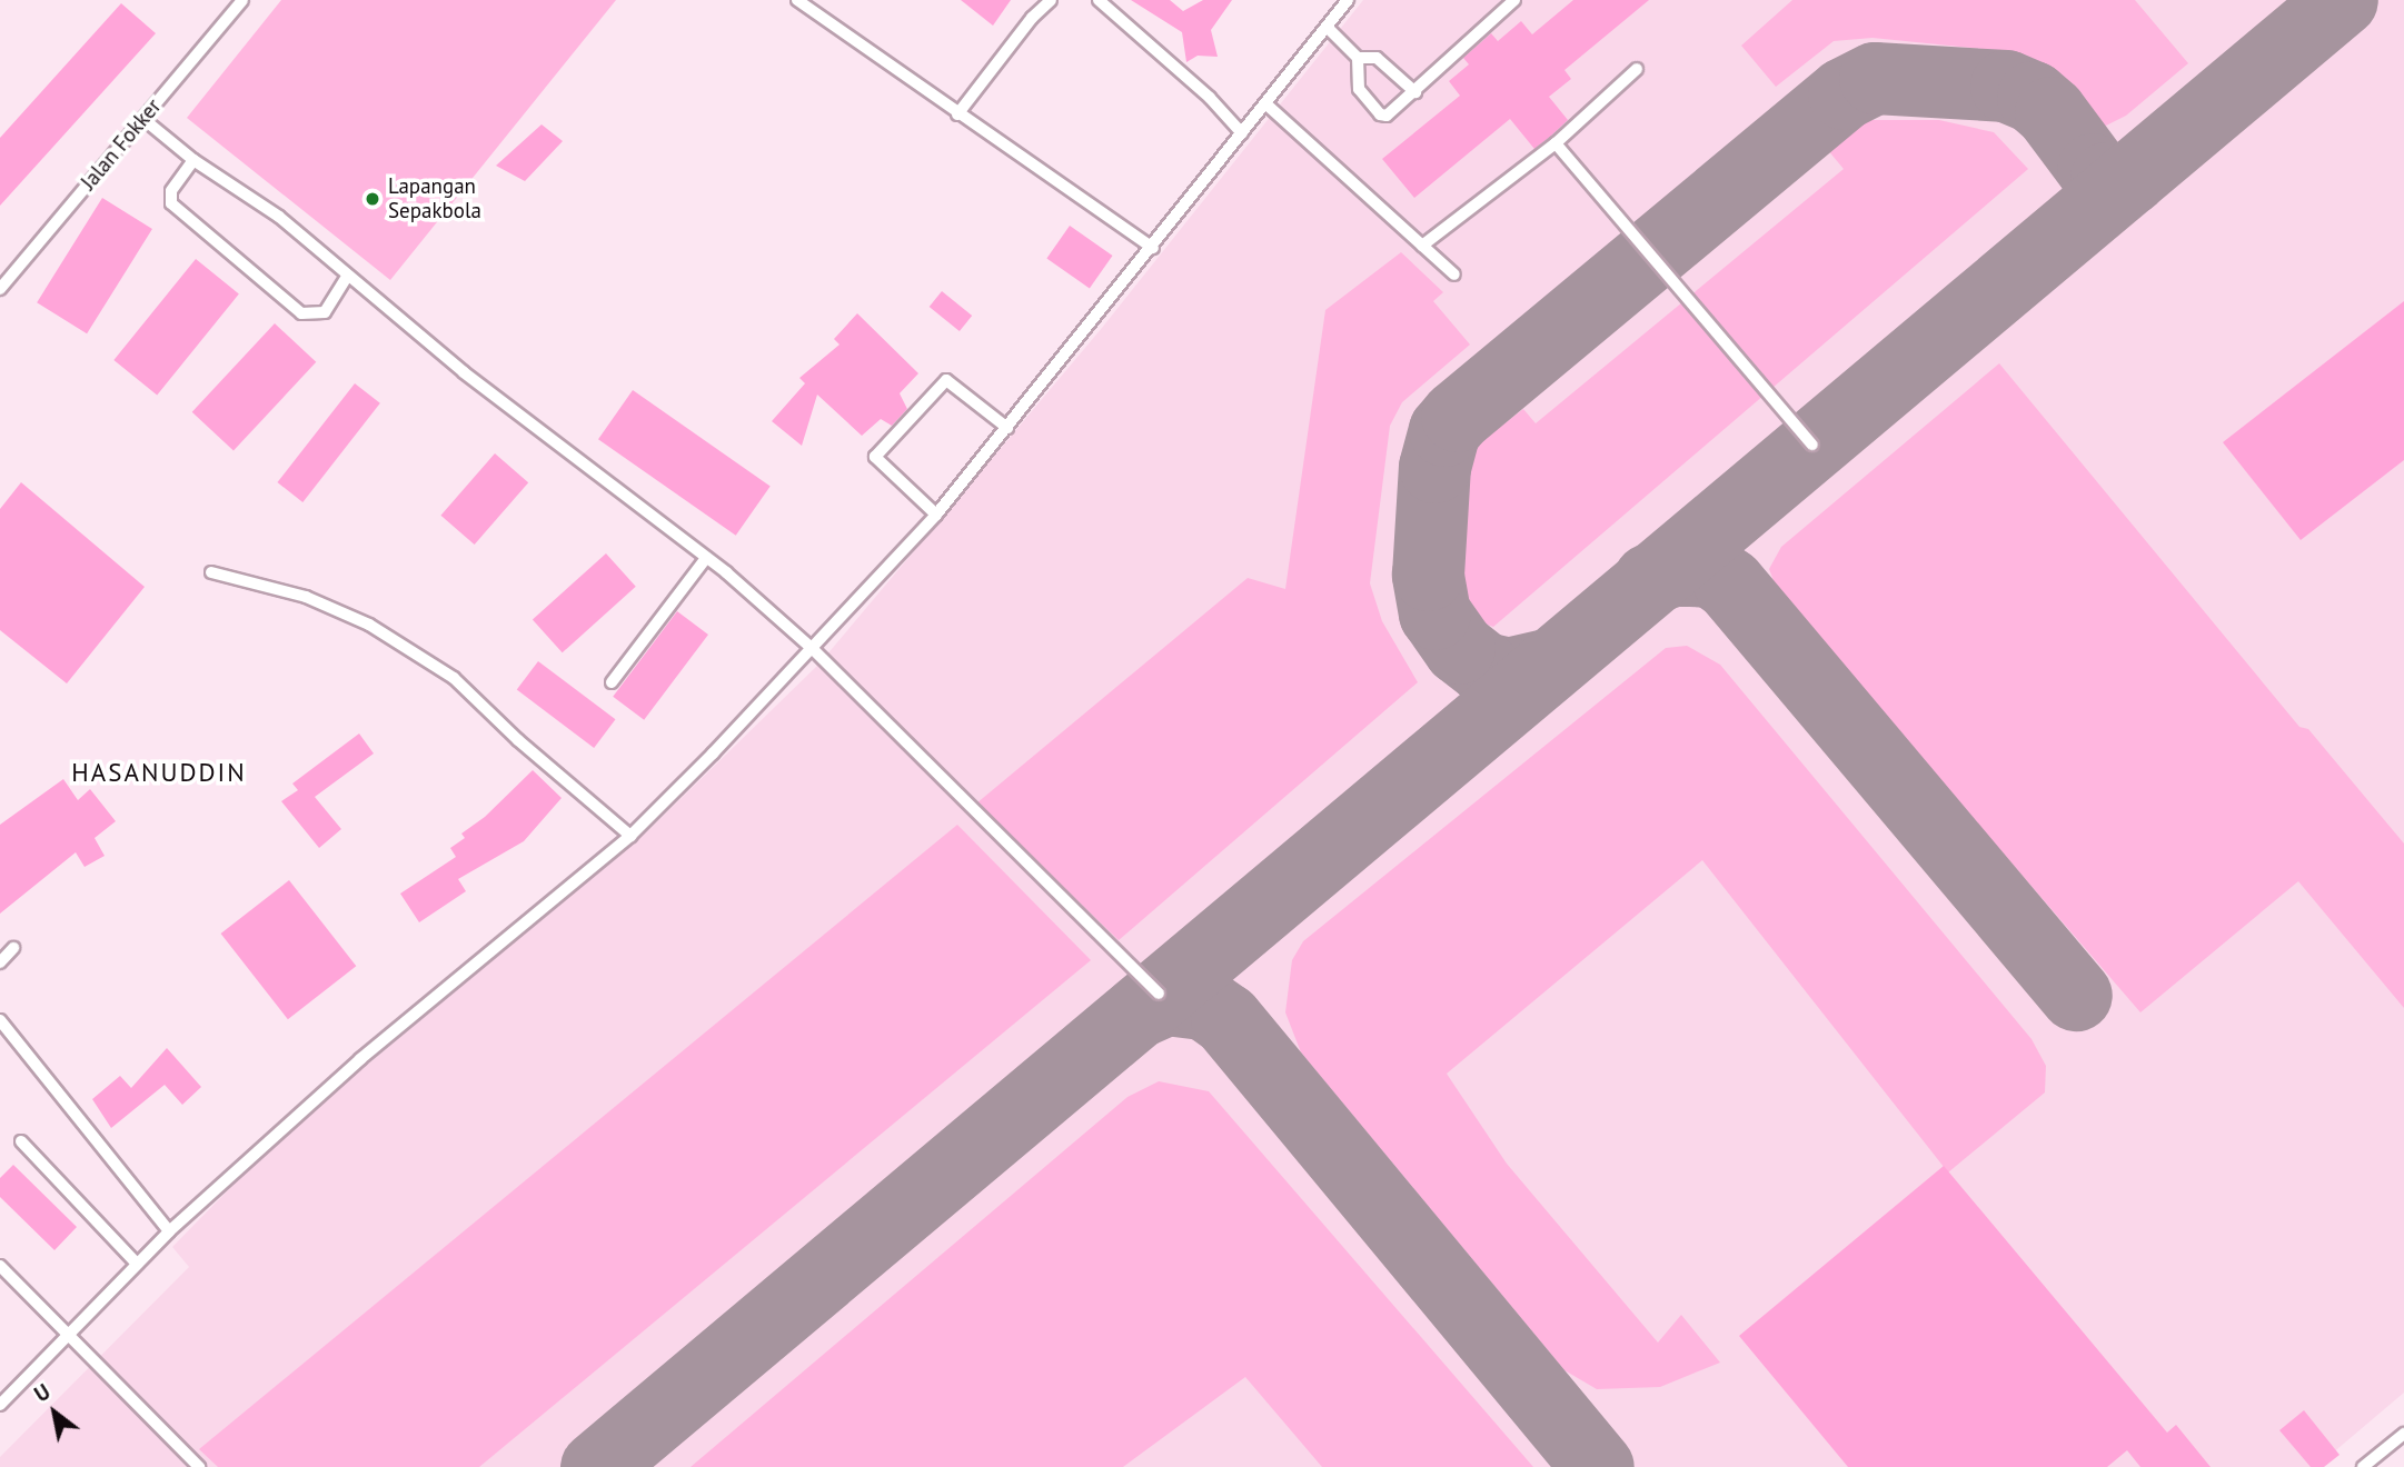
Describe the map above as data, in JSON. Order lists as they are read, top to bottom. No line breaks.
{"streets":{"lane":["Jalan Fokker"]},"districts":["HASANUDDIN"],"places":["Lapangan Sepakbola"],"north":"top left"}
